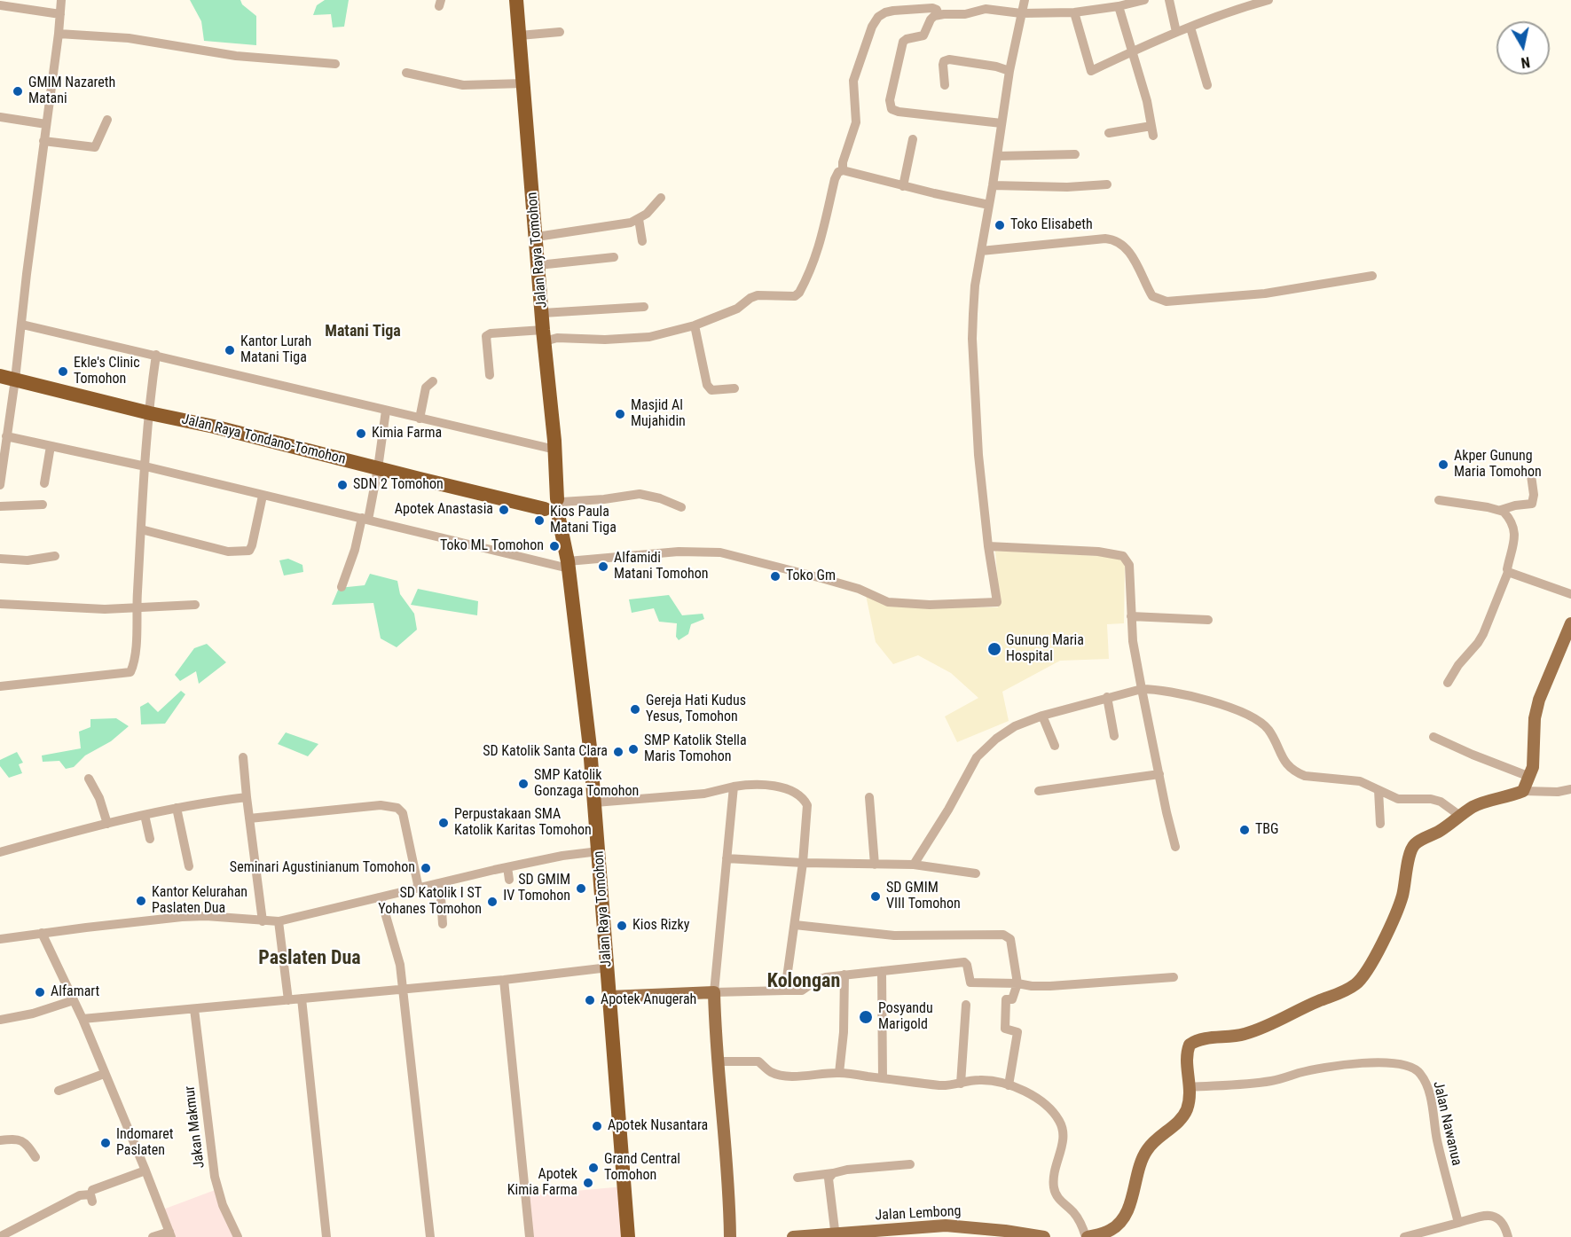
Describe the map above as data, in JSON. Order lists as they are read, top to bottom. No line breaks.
{"streets":{"highway":["Jalan Raya Tomohon","Jalan Raya Tondano-Tomohon"],"main road":["Jalan Lembong"],"street":["Jalan Nawanua","Jakan Makmur"]},"crossings":[["Jalan Raya Tomohon","Jalan Raya Tondano-Tomohon"]],"districts":["Matani Tiga","Paslaten Dua","Kolongan"],"places":["GMIM Nazareth Matani","Toko Elisabeth","Kantor Lurah Matani Tiga","Ekle's Clinic Tomohon","Masjid Al Mujahidin","Kimia Farma","Akper Gunung Maria Tomohon","SDN 2 Tomohon","Apotek Anastasia","Kios Paula Matani Tiga","Toko ML Tomohon","Alfamidi Matani Tomohon","Toko Gm","Gunung Maria Hospital","Gereja Hati Kudus Yesus, Tomohon","SMP Katolik Stella Maris Tomohon","SD Katolik Santa Clara","SMP Katolik Gonzaga Tomohon","Perpustakaan SMA Katolik Karitas Tomohon","TBG","Seminari Agustinianum Tomohon","SD GMIM IV Tomohon","SD GMIM VIII Tomohon","Kantor Kelurahan Paslaten Dua","SD Katolik I ST Yohanes Tomohon","Kios Rizky","Alfamart","Apotek Anugerah","Posyandu Marigold","Apotek Nusantara","Indomaret Paslaten","Grand Central Tomohon","Apotek Kimia Farma"],"north":"bottom"}
